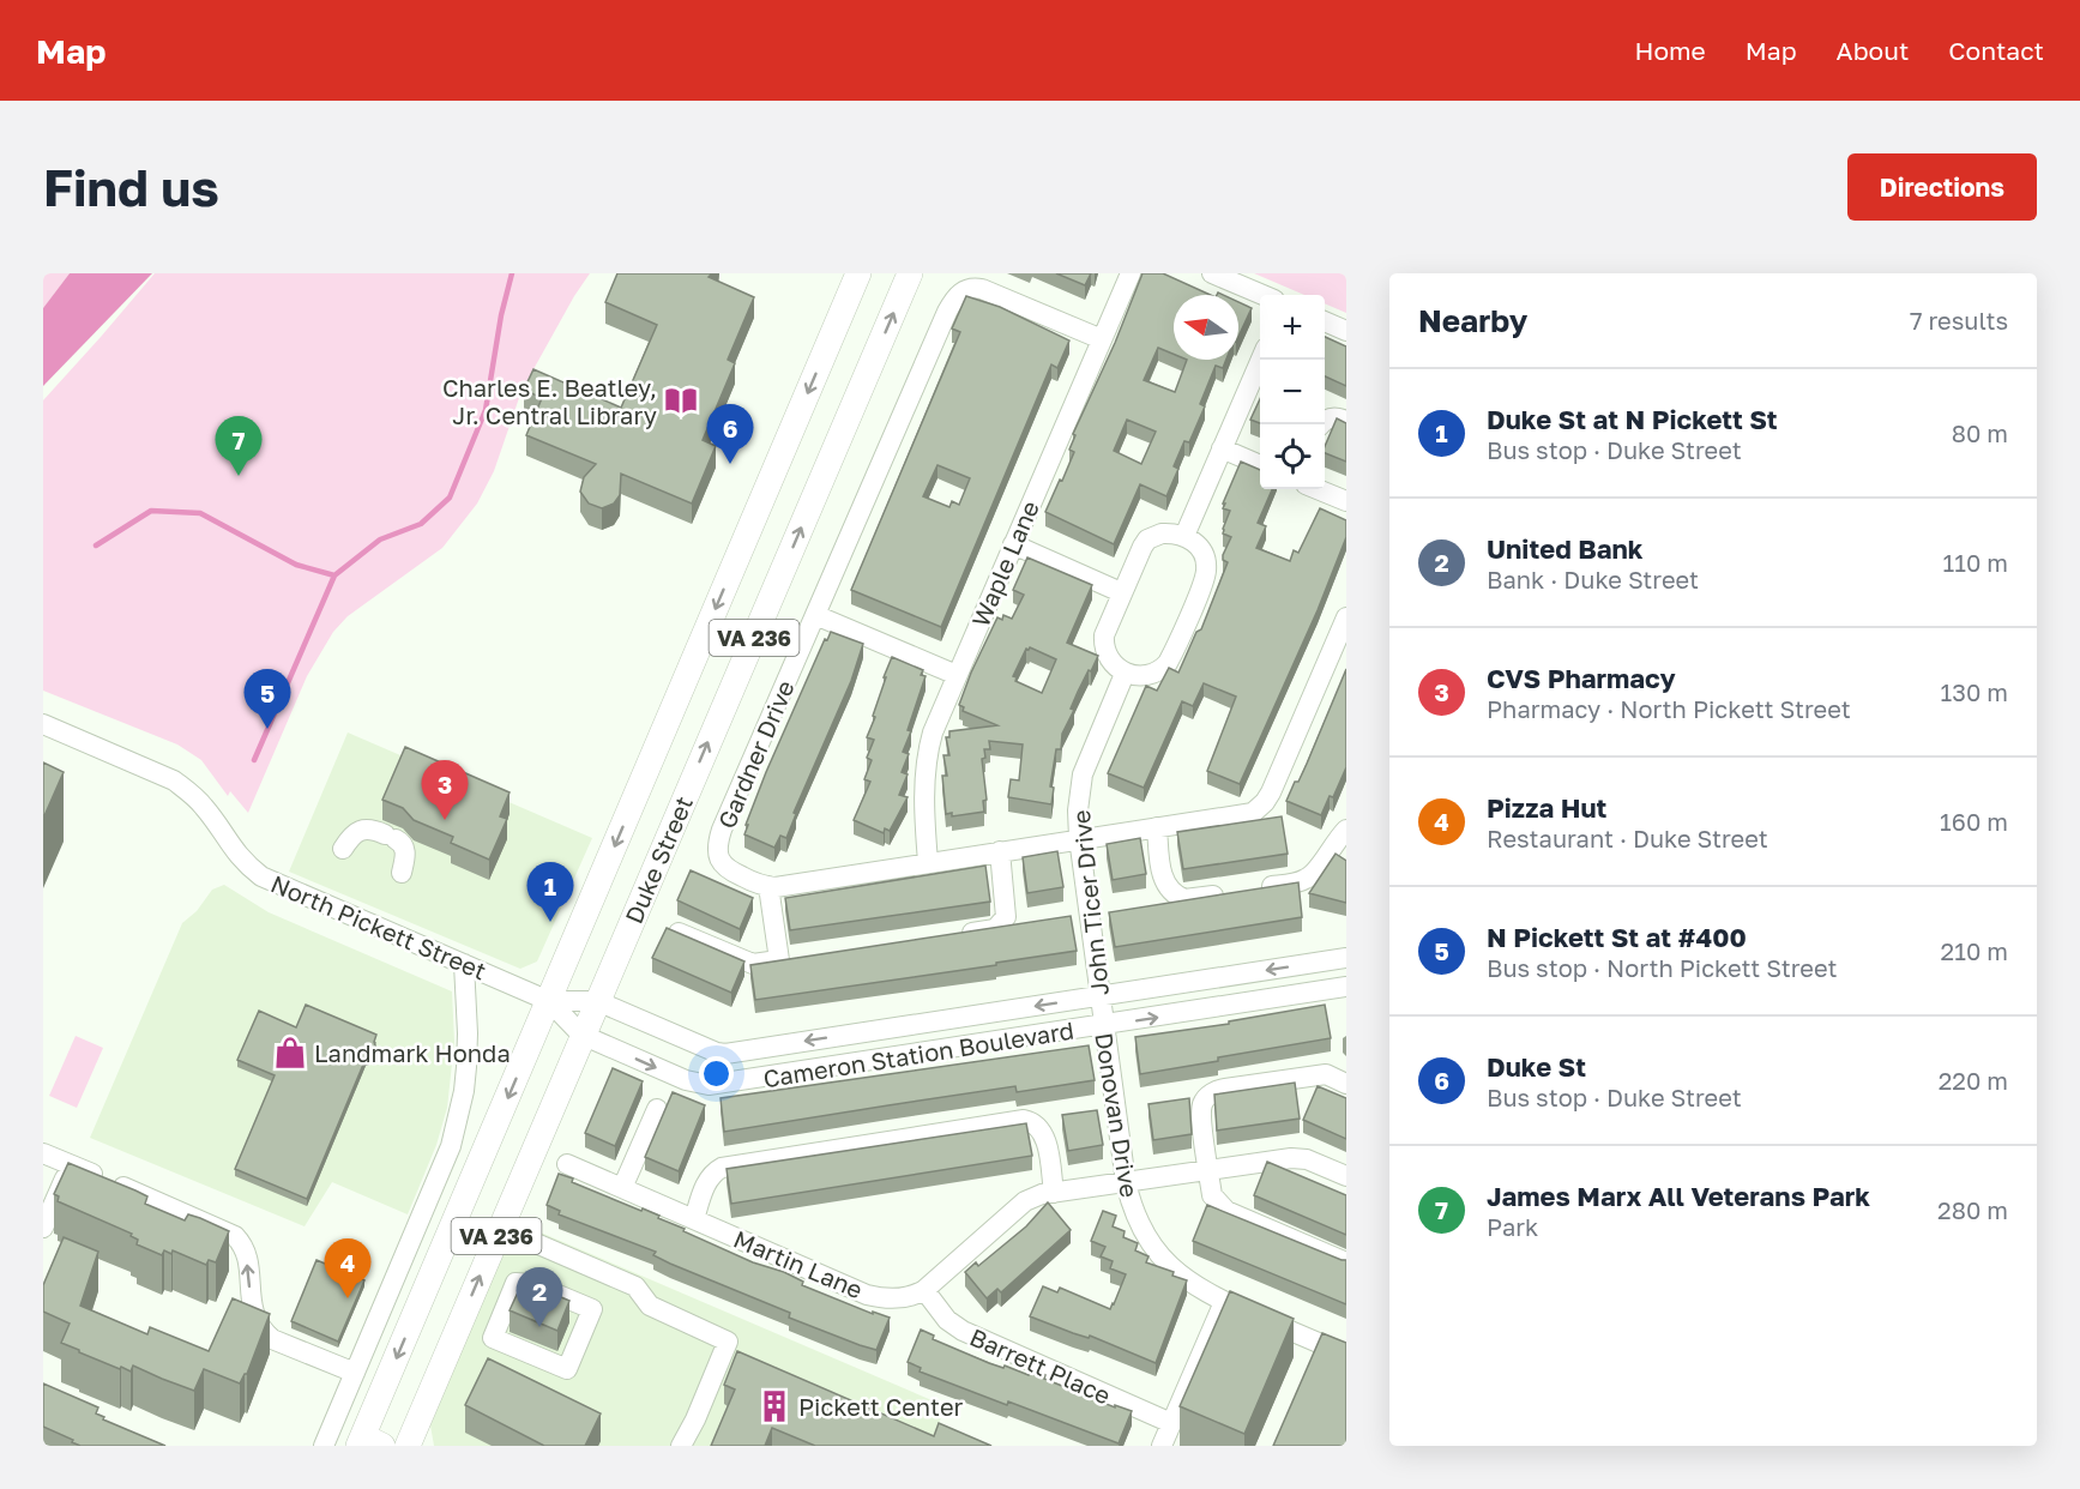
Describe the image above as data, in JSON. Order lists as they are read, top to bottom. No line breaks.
{"streets":{"main road":["VA 236","Duke Street"],"street":["Waple Lane","Gardner Drive","John Ticer Drive","North Pickett Street","Cameron Station Boulevard","Donovan Drive","Martin Lane","Barrett Place"]},"crossings":[["Waple Lane","Gardner Drive"],["Gardner Drive","John Ticer Drive"],["Duke Street","North Pickett Street"],["Duke Street","Cameron Station Boulevard"],["John Ticer Drive","Cameron Station Boulevard"],["John Ticer Drive","Donovan Drive"],["North Pickett Street","Cameron Station Boulevard"],["Cameron Station Boulevard","Donovan Drive"],["Donovan Drive","Martin Lane"],["Martin Lane","Barrett Place"]],"places":{"library":["Charles E. Beatley, Jr. Central Library"],"shop":["Landmark Honda"],"building":["Pickett Center"]},"north":"left","page":{"header":"Map","nav":["Home","Map","About","Contact"],"buttons":"Directions","title":"Find us","heading":["Nearby","7 results"],"map_buttons":["+","−"],"list":[{"mark":"1","name":"Duke St at N Pickett St","note":"Bus stop · Duke Street","value":"80 m"},{"mark":"2","name":"United Bank","note":"Bank · Duke Street","value":"110 m"},{"mark":"3","name":"CVS Pharmacy","note":"Pharmacy · North Pickett Street","value":"130 m"},{"mark":"4","name":"Pizza Hut","note":"Restaurant · Duke Street","value":"160 m"},{"mark":"5","name":"N Pickett St at #400","note":"Bus stop · North Pickett Street","value":"210 m"},{"mark":"6","name":"Duke St","note":"Bus stop · Duke Street","value":"220 m"},{"mark":"7","name":"James Marx All Veterans Park","note":"Park","value":"280 m"}],"pins":["6","7","5","3","1","4","2"]}}
